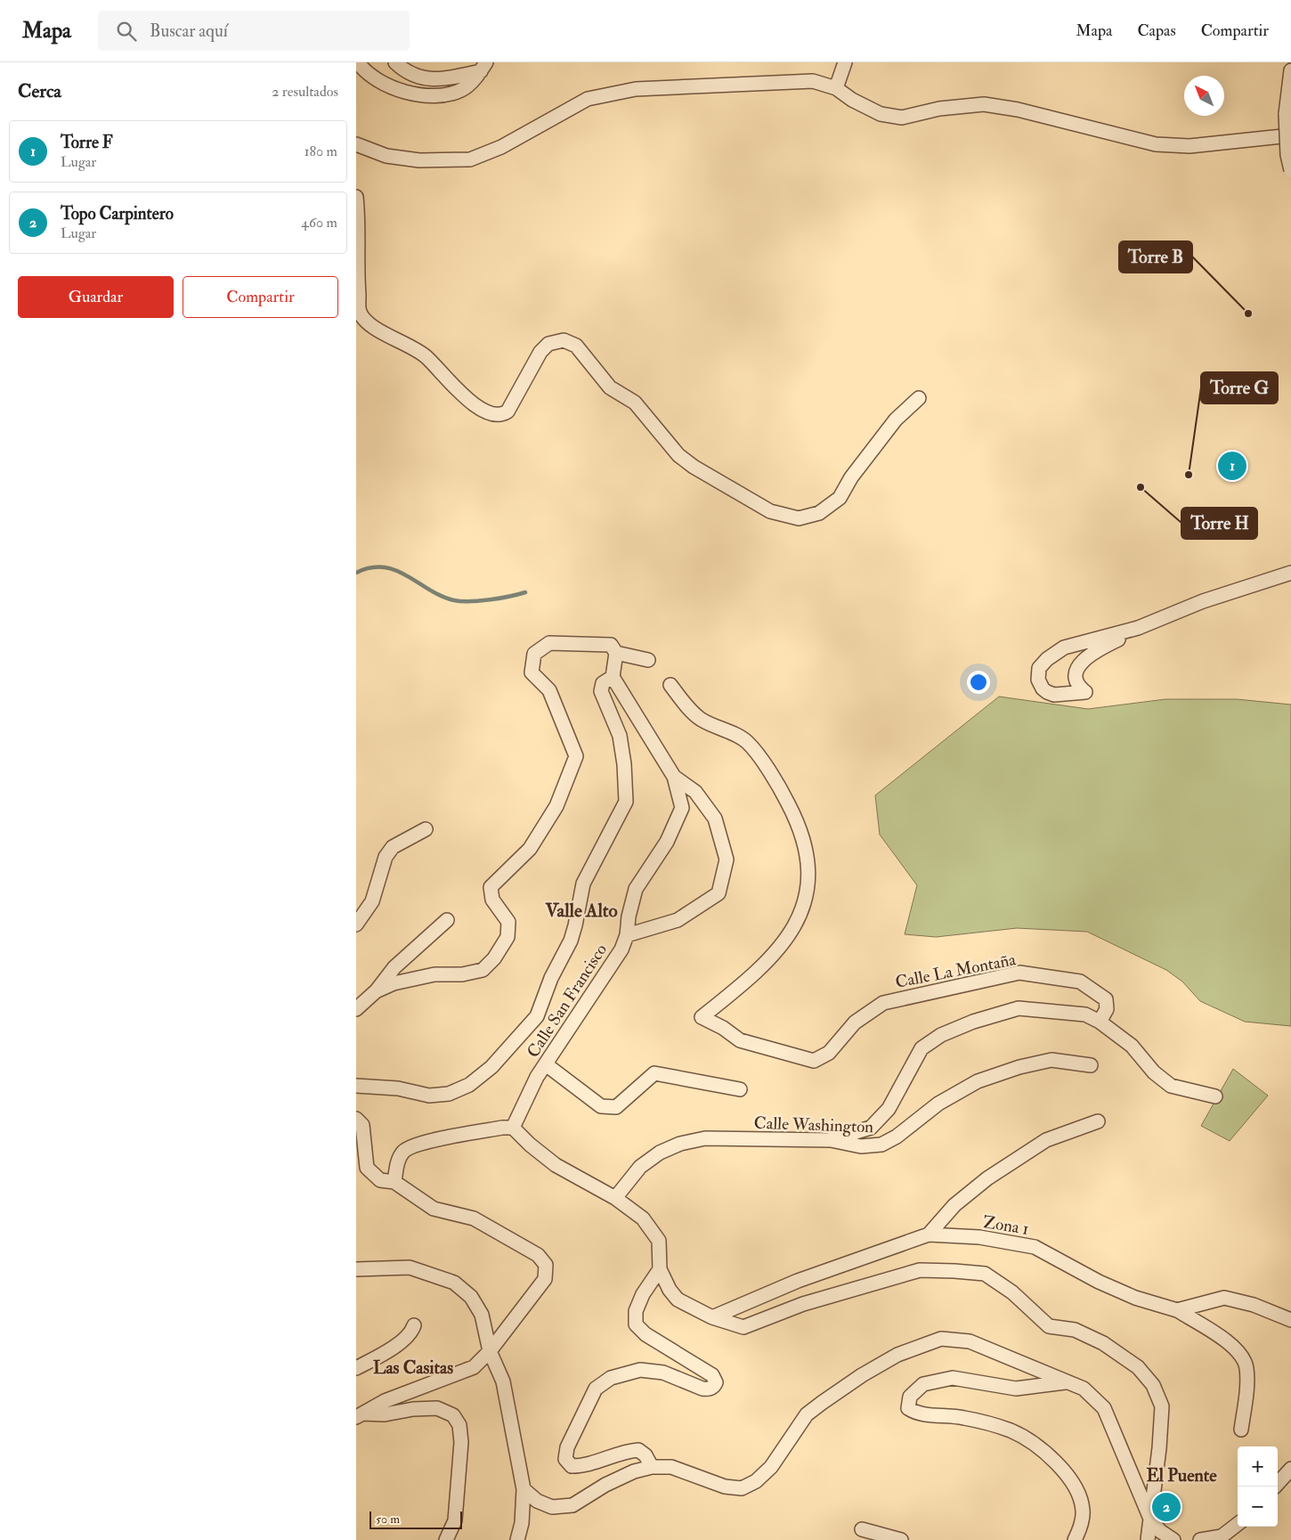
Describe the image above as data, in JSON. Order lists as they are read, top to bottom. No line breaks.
{"streets":{"street":["Calle La Montaña","Calle San Francisco","Calle Washington","Zona 1"]},"districts":["Valle Alto","Las Casitas","El Puente"],"places":["Torre B","Torre G","Torre H"],"scale_bar":"50 m","north":"top left","page":{"header":"Mapa","search":"Buscar aquí","nav":["Mapa","Capas","Compartir"],"heading":["Cerca","2 resultados"],"list":[{"mark":"1","name":"Torre F","note":"Lugar","value":"180 m"},{"mark":"2","name":"Topo Carpintero","note":"Lugar","value":"460 m"}],"buttons":["Guardar","Compartir"],"pins":["1","2"],"map_buttons":["+","−"],"scale":"50 m"}}
